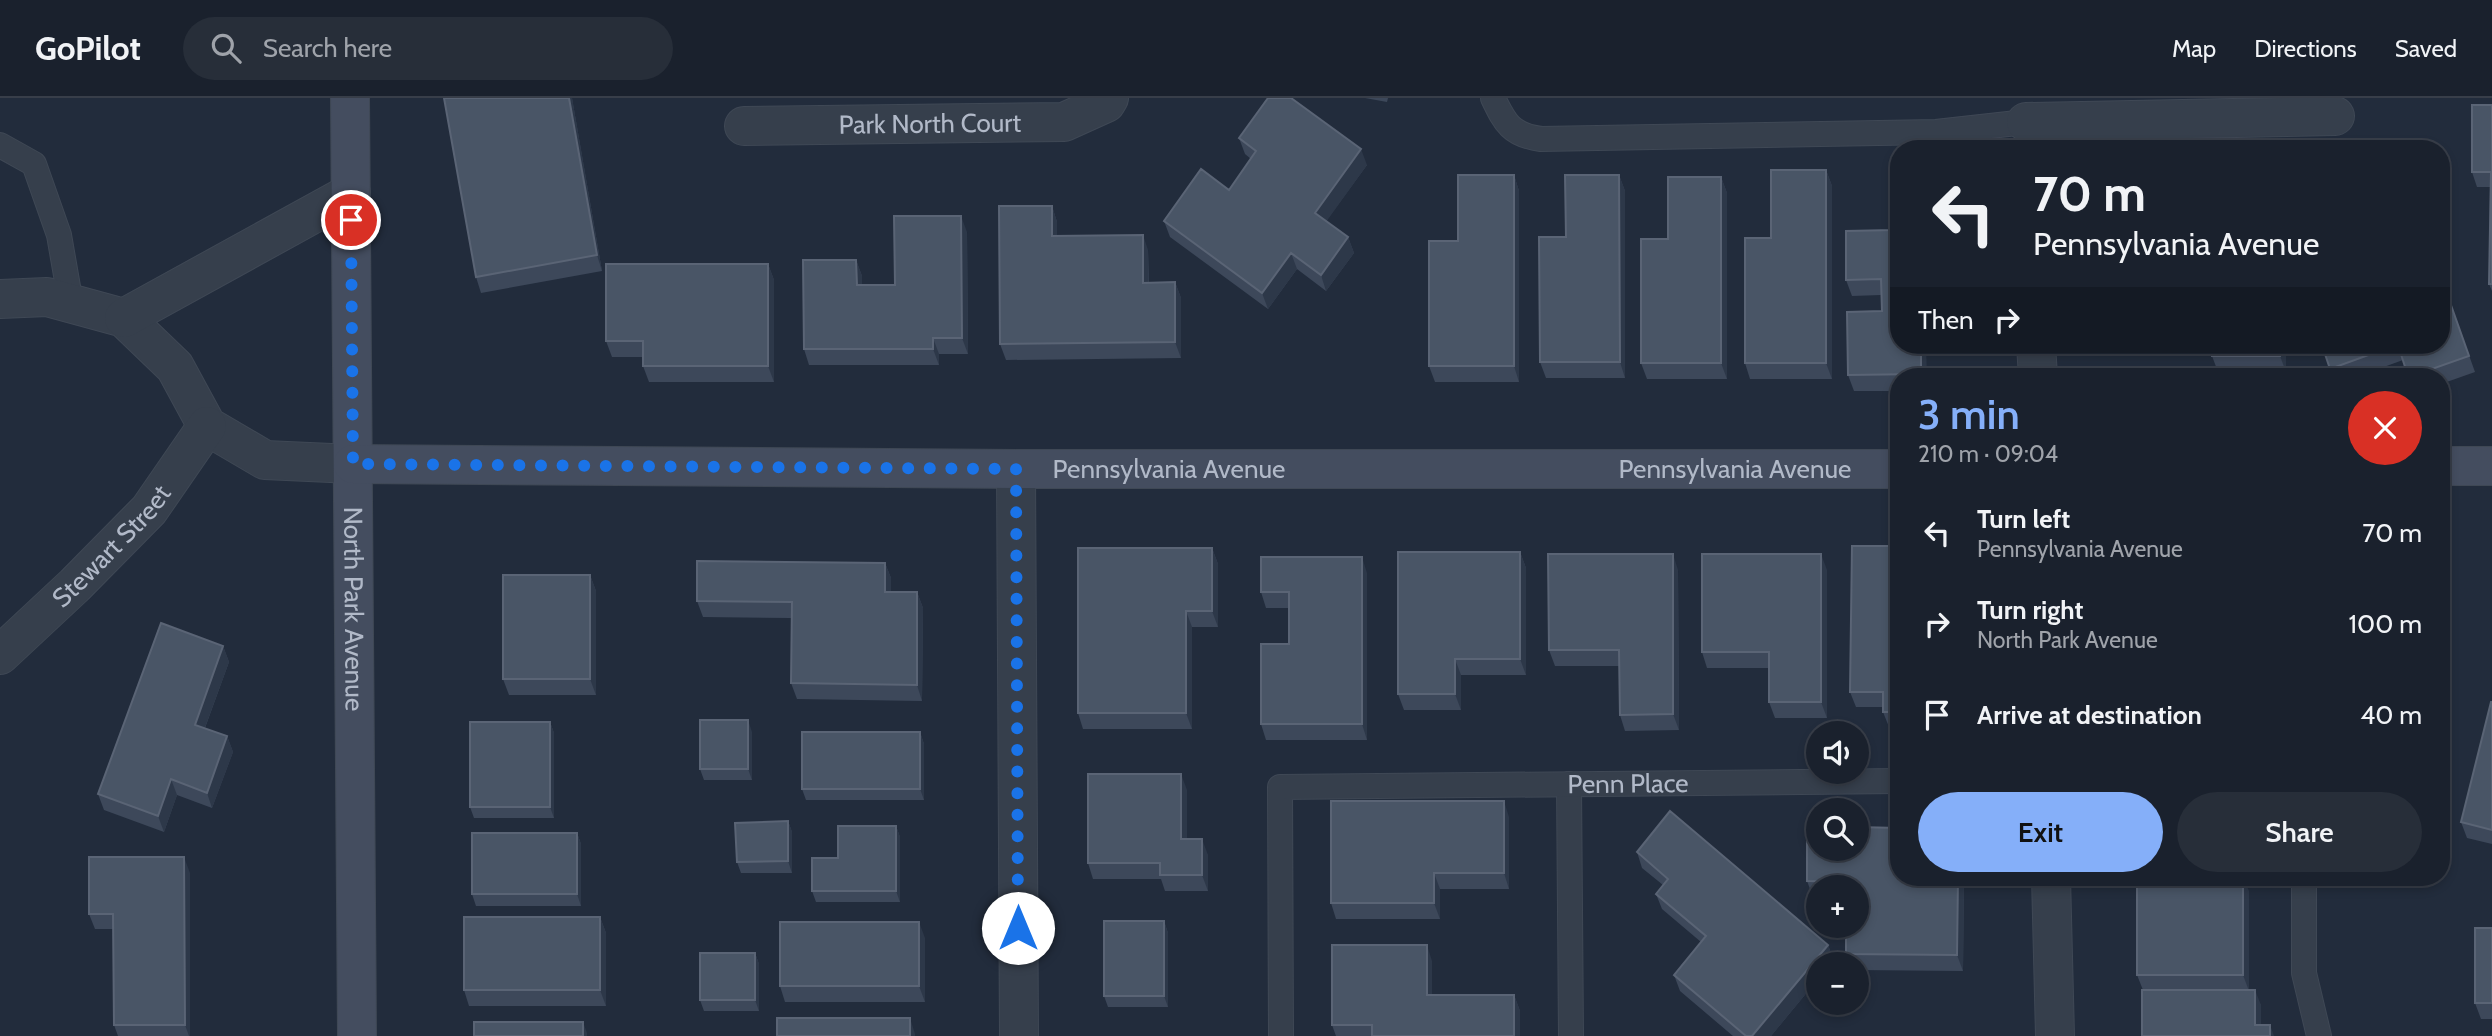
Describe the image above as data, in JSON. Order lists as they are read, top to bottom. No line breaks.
{"streets":{"street":["Park North Court","Pennsylvania Avenue","Stewart Street","North Park Avenue"],"lane":["Penn Place"]},"crossings":[["Pennsylvania Avenue","North Park Avenue"]],"page":{"header":"GoPilot","search":"Search here","nav":["Map","Directions","Saved"],"turn":["70 m","Pennsylvania Avenue"],"then":"Then","heading":["3 min","210 m · 09:04"],"list":[{"name":"Turn left","note":"Pennsylvania Avenue","value":"70 m"},{"name":"Turn right","note":"North Park Avenue","value":"100 m"},{"name":"Arrive at destination","value":"40 m"}],"map_buttons":["+","−"],"buttons":["Exit","Share"]}}
